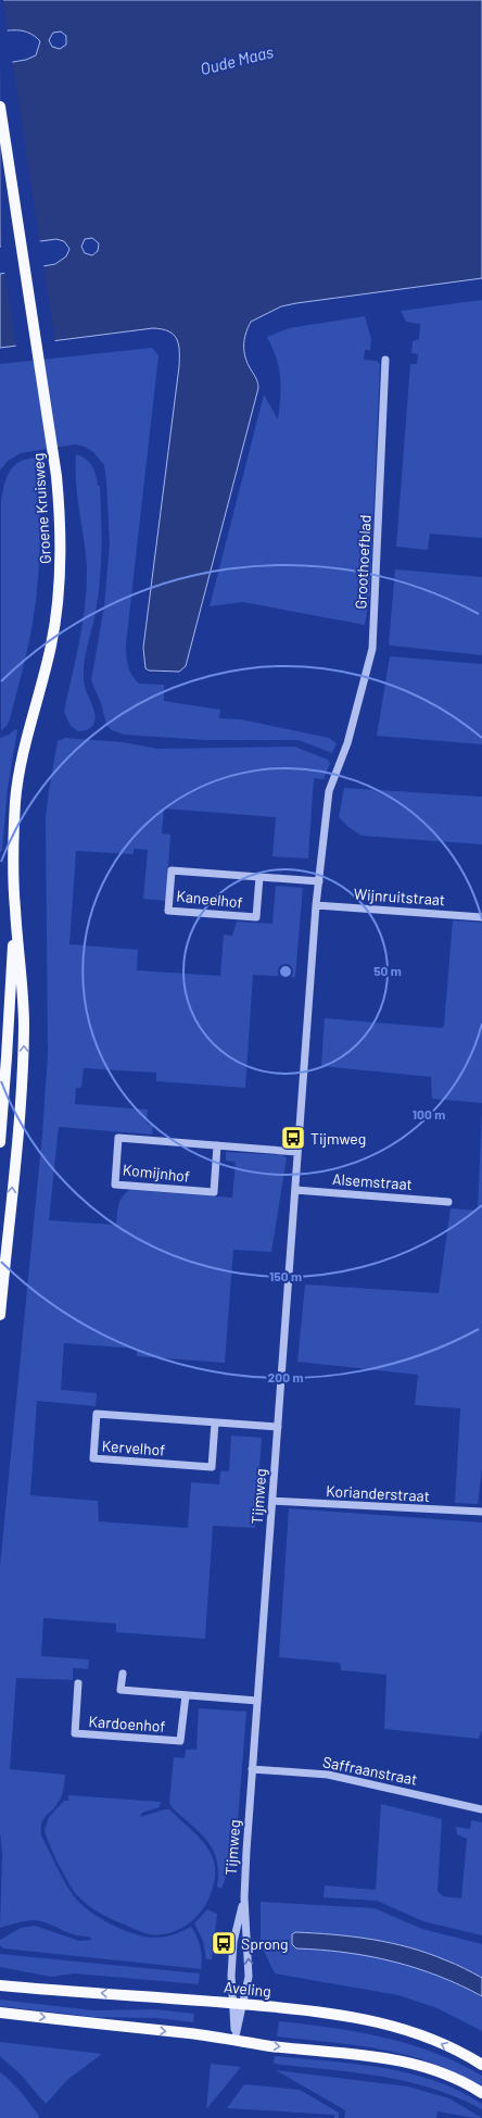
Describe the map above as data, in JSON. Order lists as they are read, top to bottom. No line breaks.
{"streets":{"main road":["Groene Kruisweg","Aveling"],"street":["Groothoefblad","Wijnruitstraat","Kaneelhof","Komijnhof","Alsemstraat","Kervelhof","Korianderstraat","Tijmweg","Kardoenhof","Saffraanstraat"]},"crossings":[["Groothoefblad","Tijmweg"],["Wijnruitstraat","Tijmweg"],["Kaneelhof","Tijmweg"],["Komijnhof","Tijmweg"],["Alsemstraat","Tijmweg"],["Kervelhof","Tijmweg"],["Korianderstraat","Tijmweg"],["Tijmweg","Saffraanstraat"],["Tijmweg","Aveling"]],"water":["Oude Maas"],"places":{"bus stop":["Tijmweg","Sprong"]},"rings":["50 m","100 m","150 m","200 m"]}
